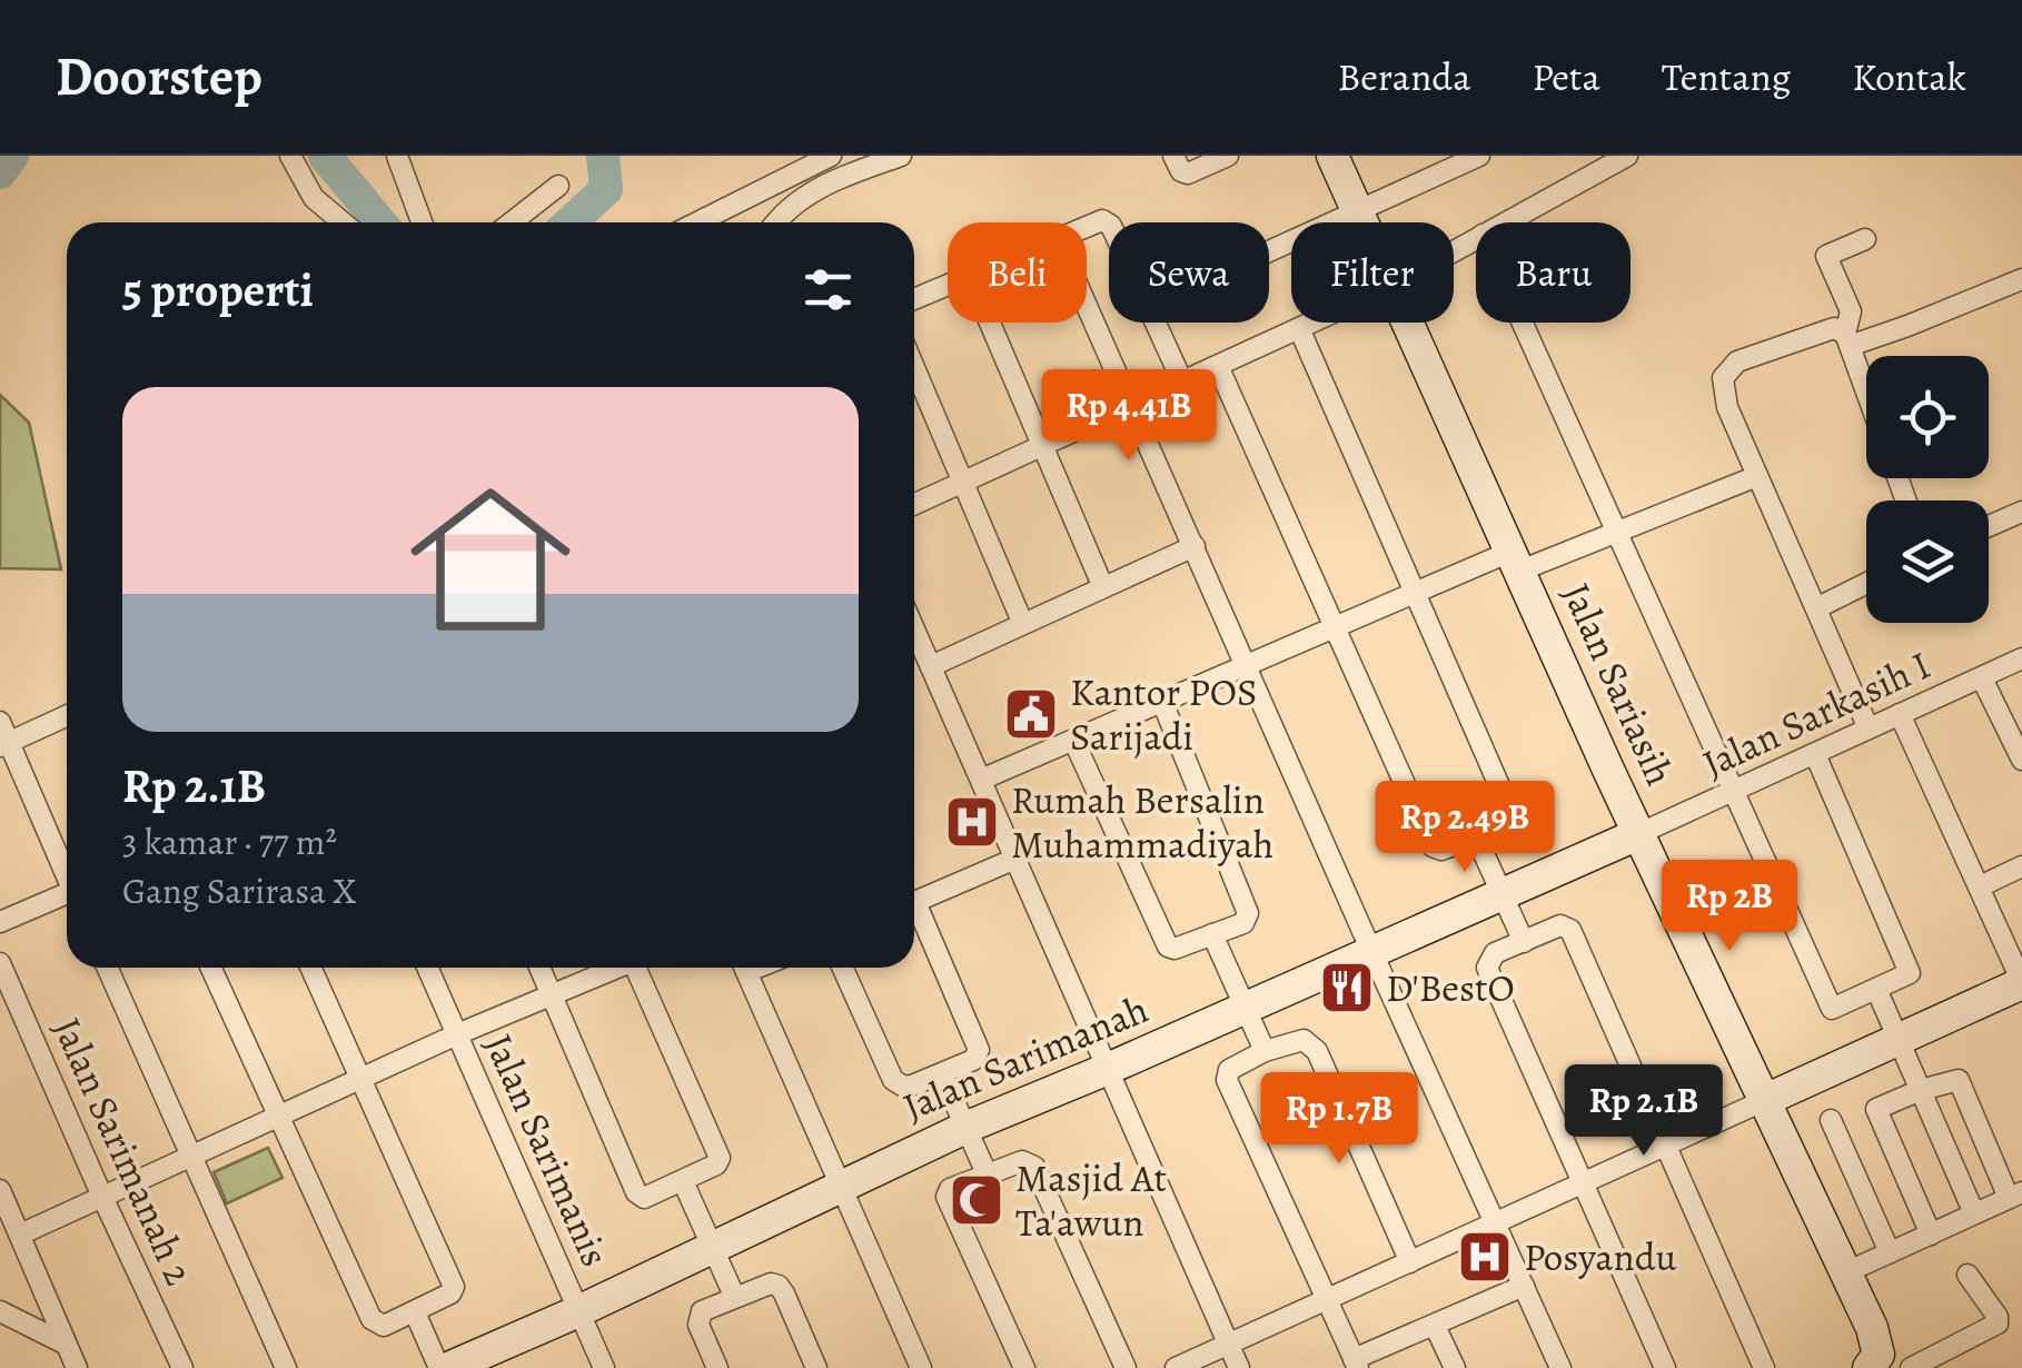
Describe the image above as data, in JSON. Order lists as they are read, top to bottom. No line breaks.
{"streets":{"street":["Jalan Sariasih","Jalan Sarkasih I","Jalan Sarimanah","Jalan Sarimanis","Jalan Sarimanah 2"]},"crossings":[["Jalan Sariasih","Jalan Sarkasih I"],["Jalan Sariasih","Jalan Sarimanah"],["Jalan Sarkasih I","Jalan Sarimanah"],["Jalan Sarimanah","Jalan Sarimanis"]],"places":{"public building":["Kantor POS Sarijadi"],"hospital":["Rumah Bersalin Muhammadiyah","Posyandu"],"restaurant":["D'BestO"],"mosque":["Masjid At Ta'awun"]},"page":{"header":"Doorstep","nav":["Beranda","Peta","Tentang","Kontak"],"chip":["Beli","Sewa","Filter","Baru"],"heading":"5 properti","list":[{"name":"Rp 2.1B","note":"3 kamar · 77 m² · Gang Sarirasa X"}],"price":["Rp 4.41B","Rp 2.49B","Rp 2B","Rp 2.1B","Rp 1.7B"]}}
